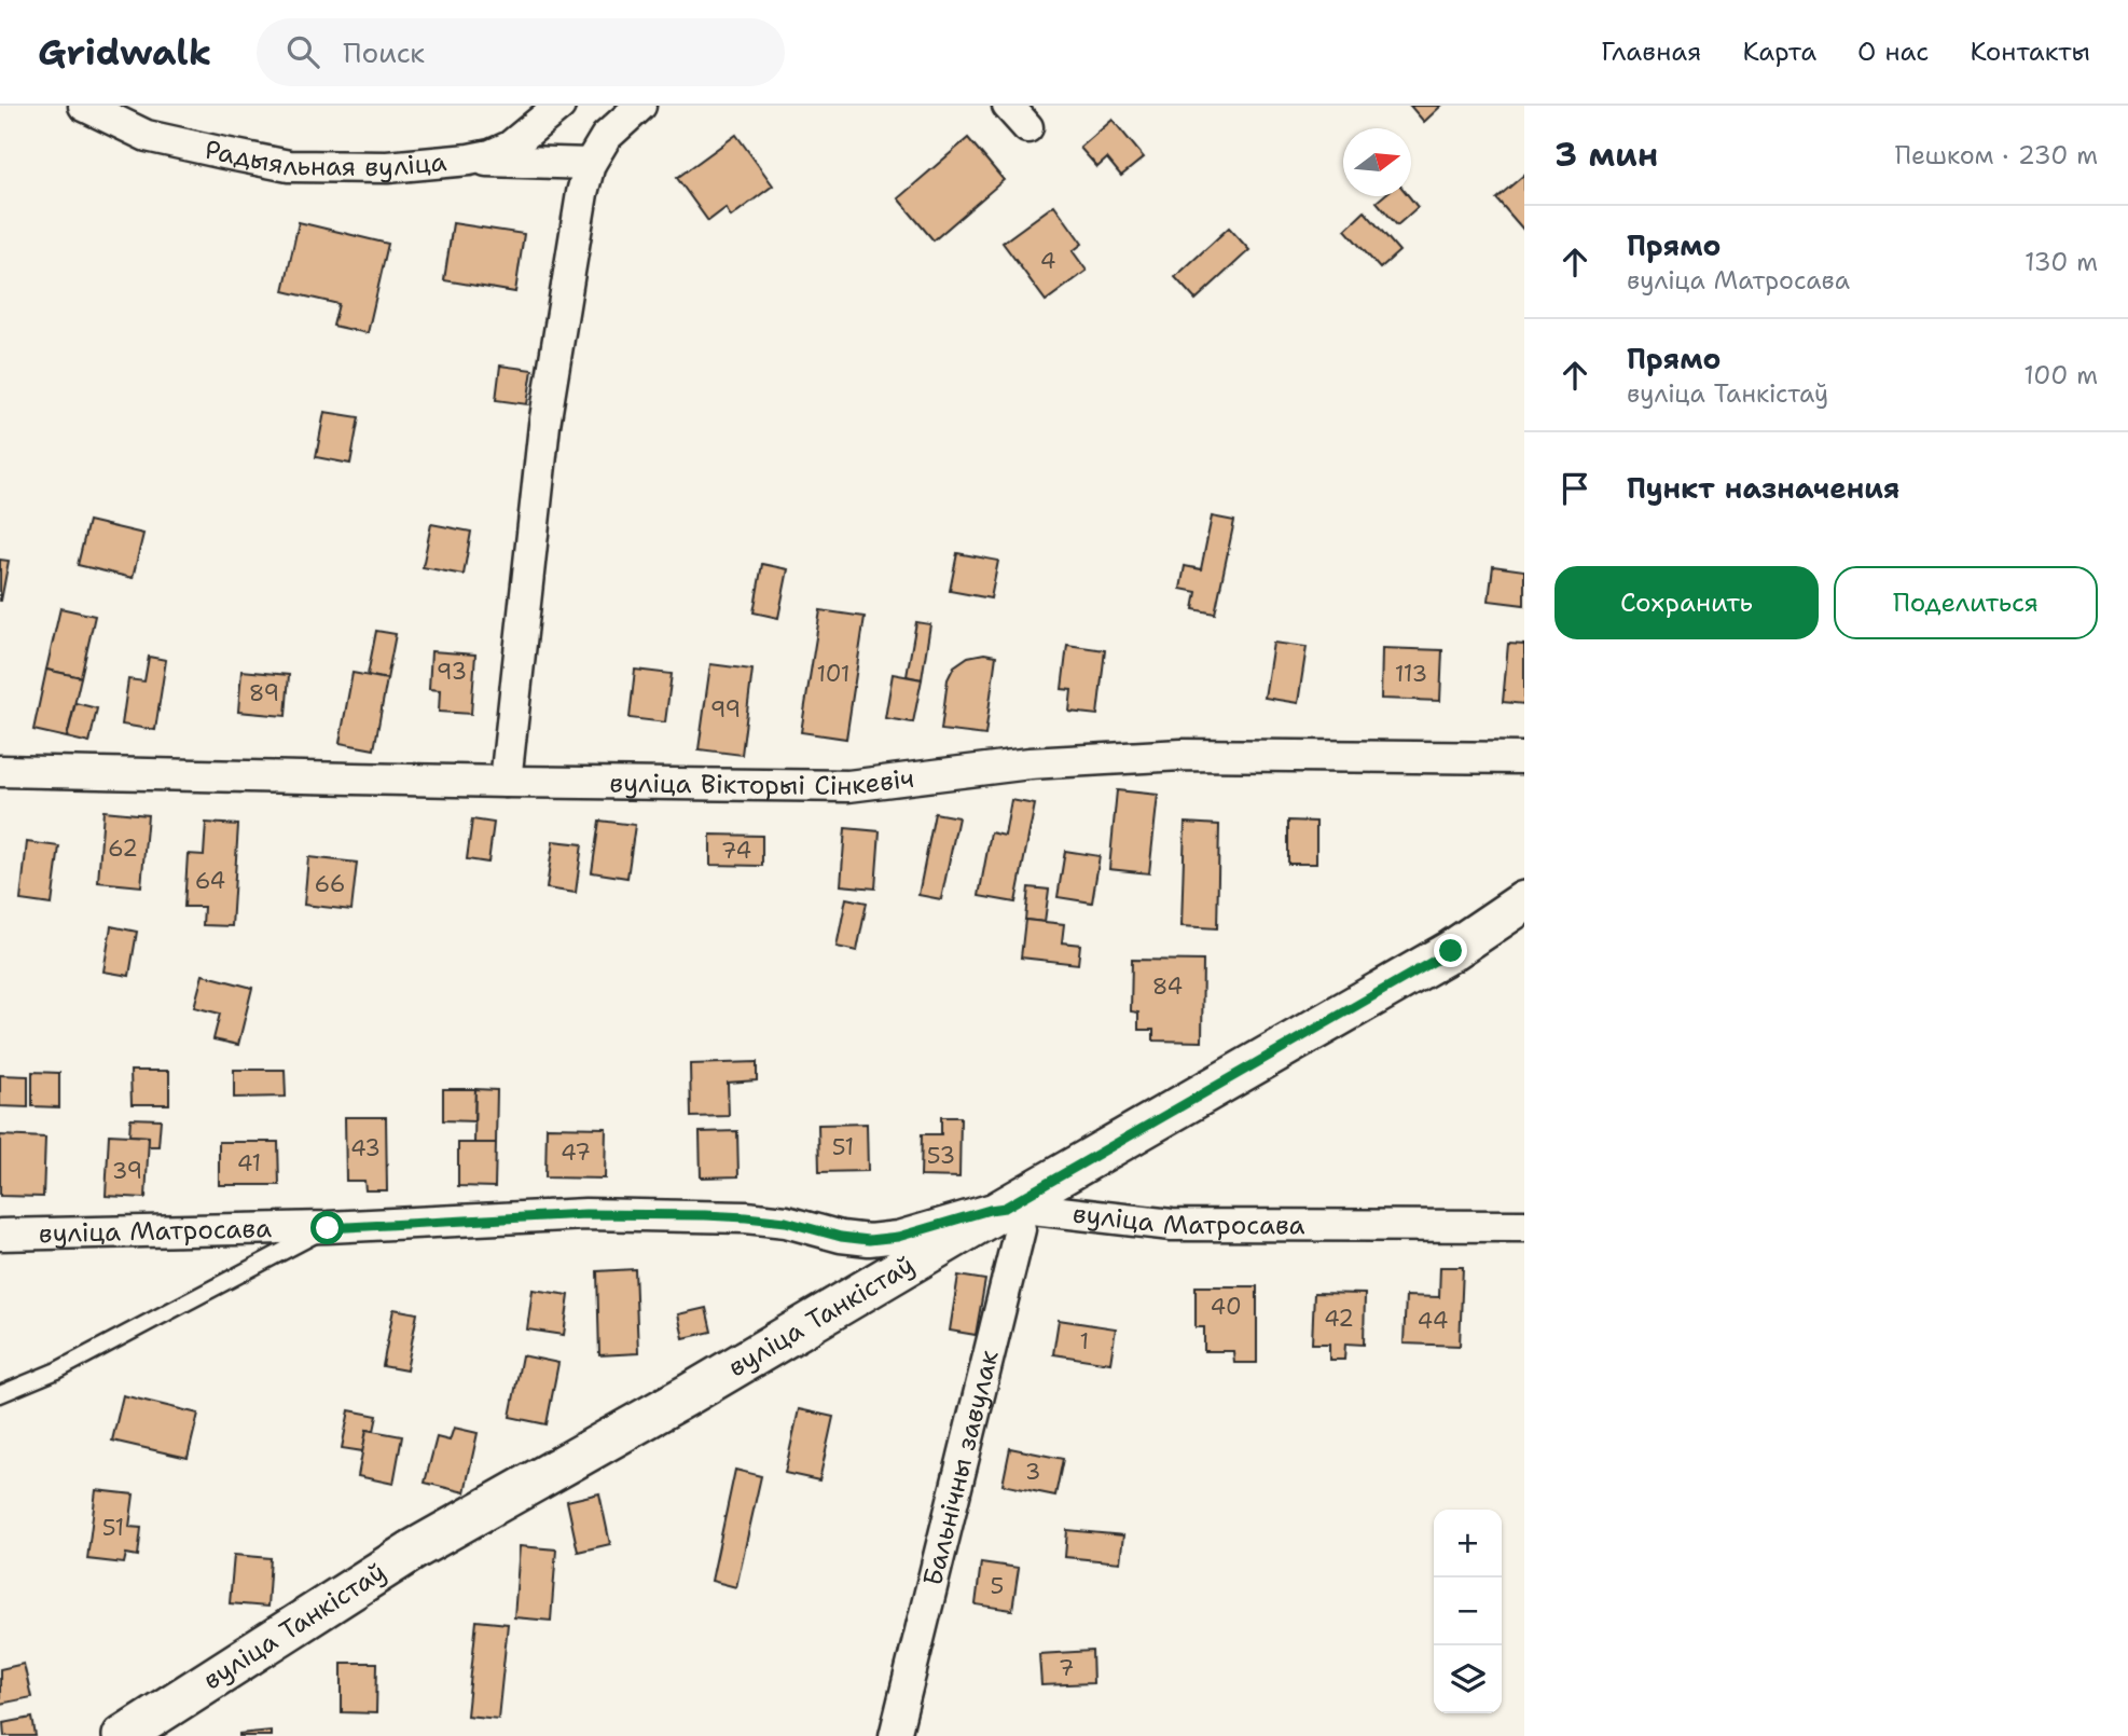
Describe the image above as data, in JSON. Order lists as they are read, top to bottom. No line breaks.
{"streets":{"street":["Радыяльная вуліца","вуліца Вікторыі Сінкевіч","вуліца Матросава","вуліца Танкістаў","Бальнічны завулак"]},"crossings":[["вуліца Матросава","вуліца Танкістаў"],["вуліца Матросава","Бальнічны завулак"],["вуліца Танкістаў","Бальнічны завулак"]],"house_numbers":["4","93","101","113","89","99","62","74","64","66","84","51","43","47","53","41","39","40","42","44","1","3","51","5","7"],"north":"right","page":{"header":"Gridwalk","search":"Поиск","nav":["Главная","Карта","О нас","Контакты"],"heading":["3 мин","Пешком · 230 m"],"list":[["Прямо","вуліца Матросава","130 m"],["Прямо","вуліца Танкістаў","100 m"],"Пункт назначения"],"buttons":["Сохранить","Поделиться"],"map_buttons":["+","−"]}}
